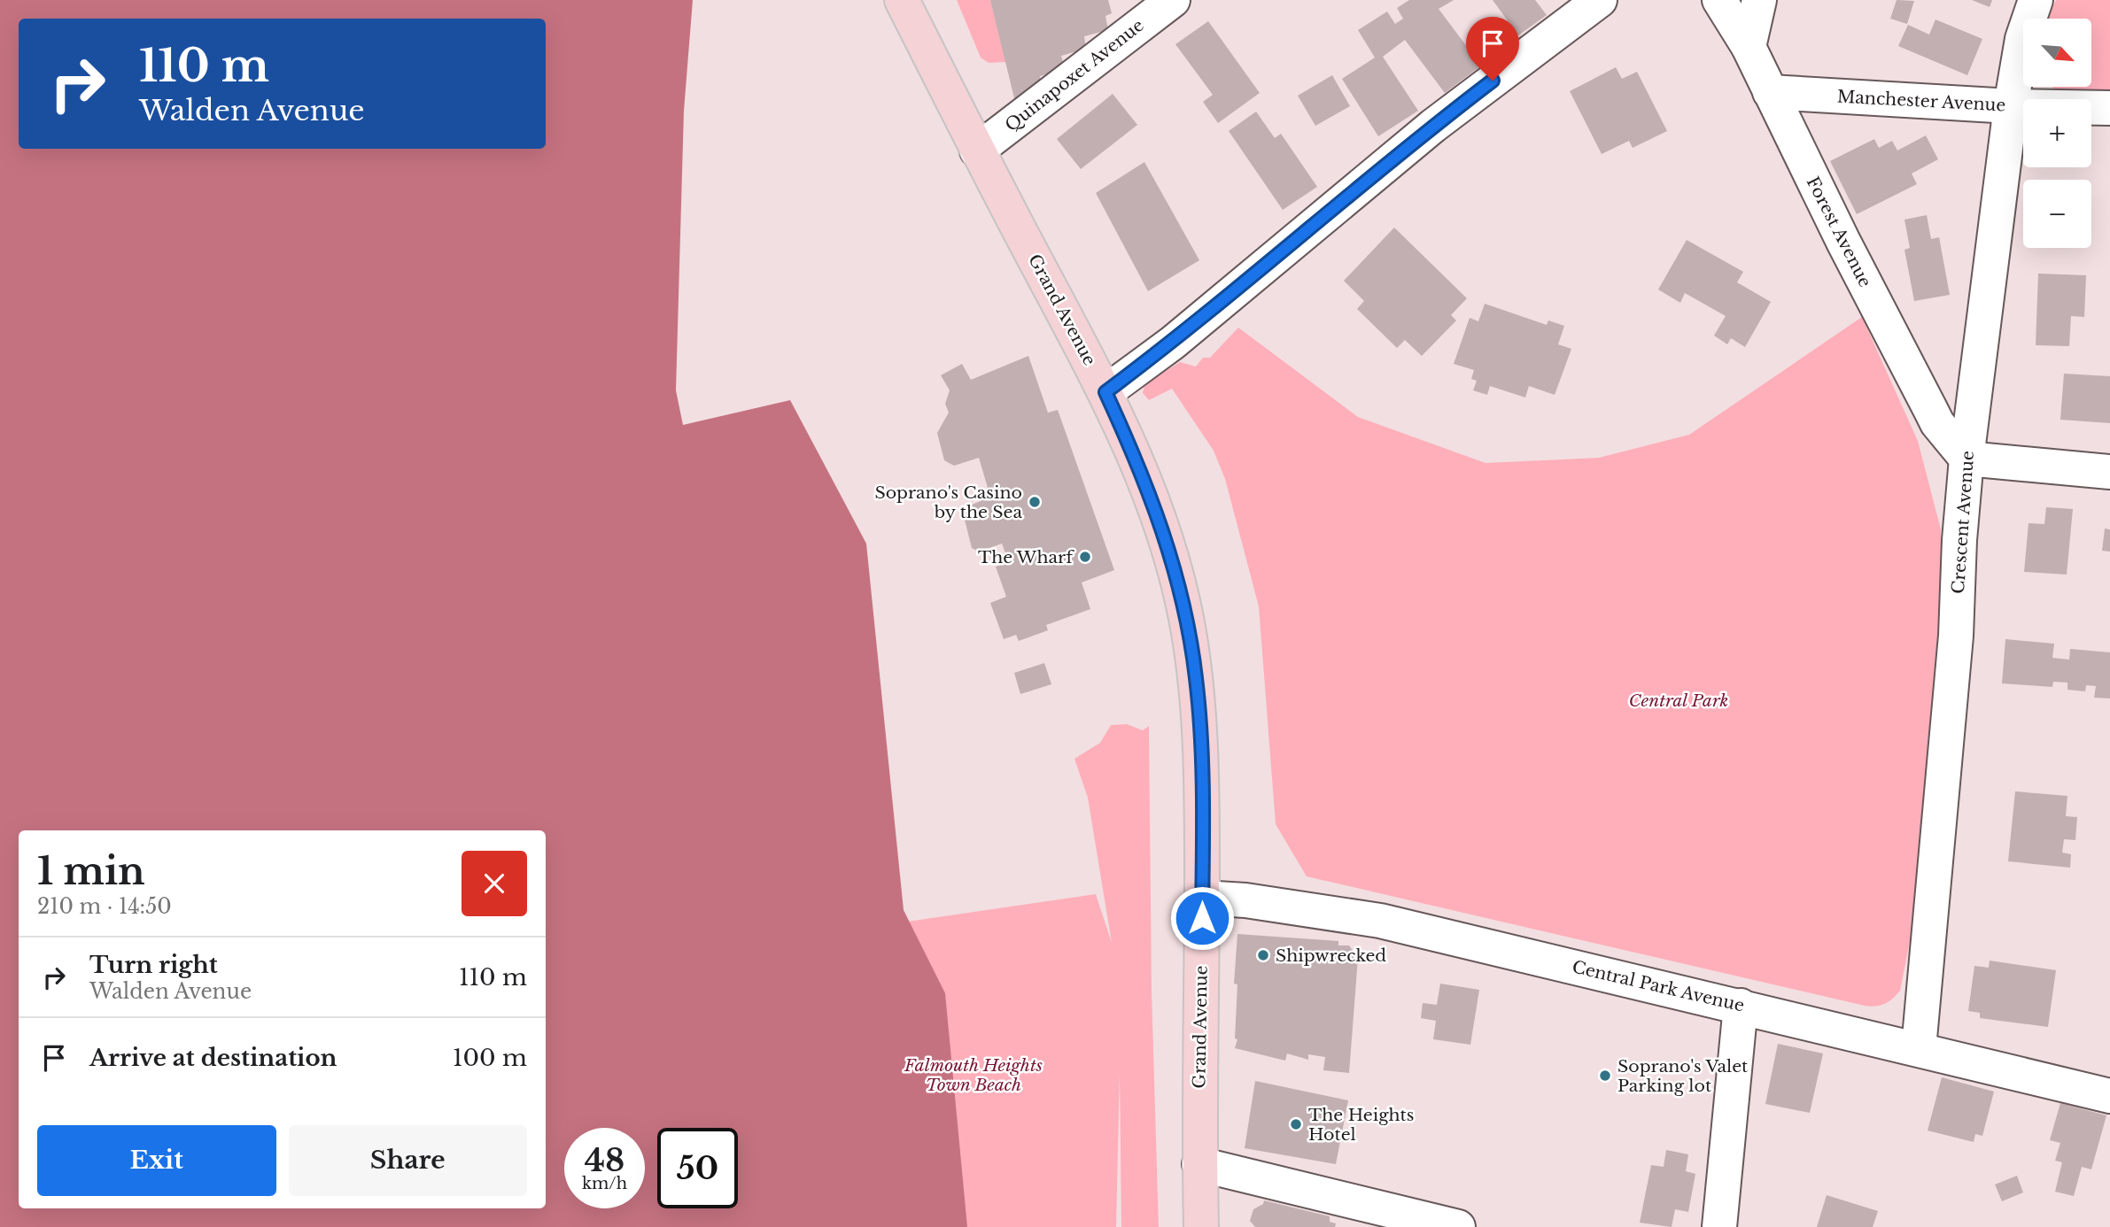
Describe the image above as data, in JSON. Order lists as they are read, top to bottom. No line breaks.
{"streets":{"main road":["Grand Avenue"],"street":["Quinapoxet Avenue","Manchester Avenue","Forest Avenue","Crescent Avenue","Central Park Avenue"]},"crossings":[["Quinapoxet Avenue","Grand Avenue"],["Manchester Avenue","Forest Avenue"],["Manchester Avenue","Crescent Avenue"],["Forest Avenue","Crescent Avenue"],["Grand Avenue","Central Park Avenue"],["Crescent Avenue","Central Park Avenue"]],"parks":["Central Park","Falmouth Heights Town Beach"],"places":["Soprano's Casino by the Sea","The Wharf","Shipwrecked","Soprano's Valet Parking lot","The Heights Hotel"],"north":"bottom right","page":{"map_buttons":["+","−"],"turn":["110 m","Walden Avenue"],"heading":["1 min","210 m · 14:50"],"list":[{"name":"Turn right","note":"Walden Avenue","value":"110 m"},{"name":"Arrive at destination","value":"100 m"}],"buttons":["Exit","Share"],"speed":"48 km/h","limit":"50"}}
